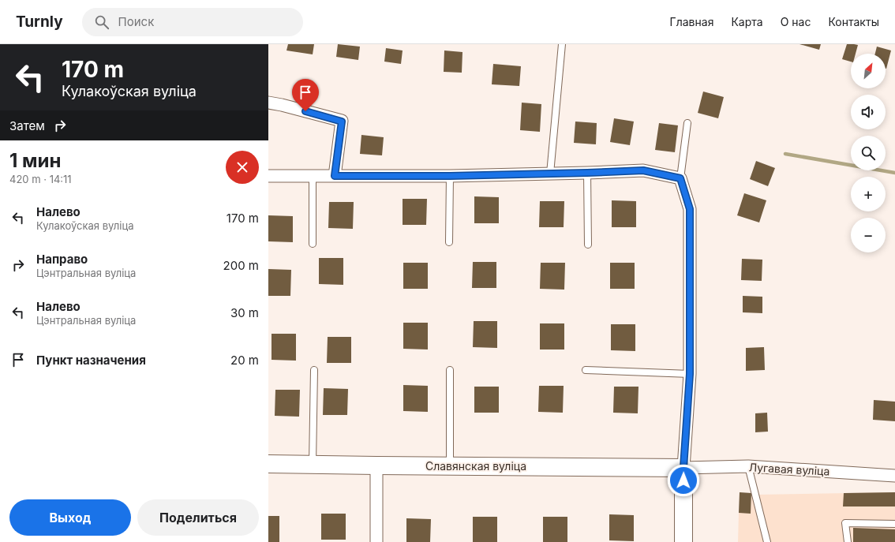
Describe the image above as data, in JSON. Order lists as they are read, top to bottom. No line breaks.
{"streets":{"street":["Славянская вуліца","Лугавая вуліца"]},"crossings":[["Славянская вуліца","Лугавая вуліца"]],"north":"top right","page":{"header":"Turnly","search":"Поиск","nav":["Главная","Карта","О нас","Контакты"],"turn":["170 m","Кулакоўская вуліца"],"map_buttons":["+","−"],"then":"Затем","heading":["1 мин","420 m · 14:11"],"list":[{"name":"Налево","note":"Кулакоўская вуліца","value":"170 m"},{"name":"Направо","note":"Цэнтральная вуліца","value":"200 m"},{"name":"Налево","note":"Цэнтральная вуліца","value":"30 m"},{"name":"Пункт назначения","value":"20 m"}],"buttons":["Выход","Поделиться"]}}
